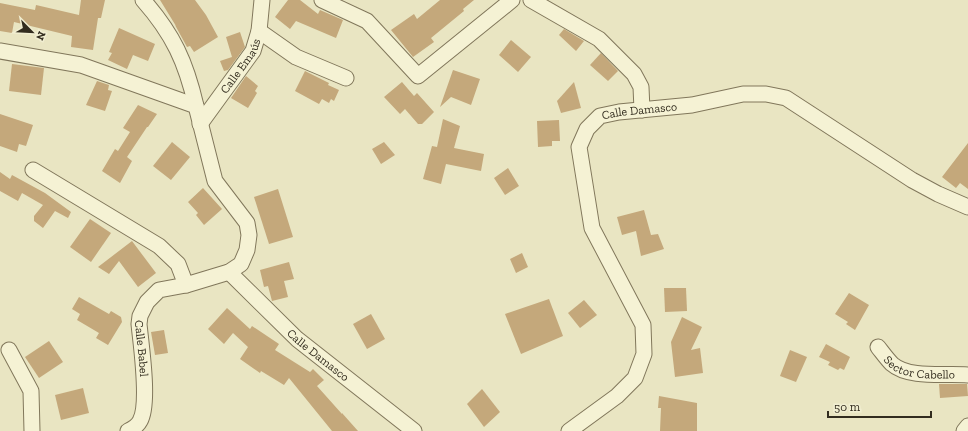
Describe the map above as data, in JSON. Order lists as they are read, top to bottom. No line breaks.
{"streets":{"street":["Calle Emaús","Calle Damasco","Calle Babel","Sector Cabello"]},"crossings":[["Calle Damasco","Calle Babel"]],"scale_bar":"50 m","north":"bottom right"}
